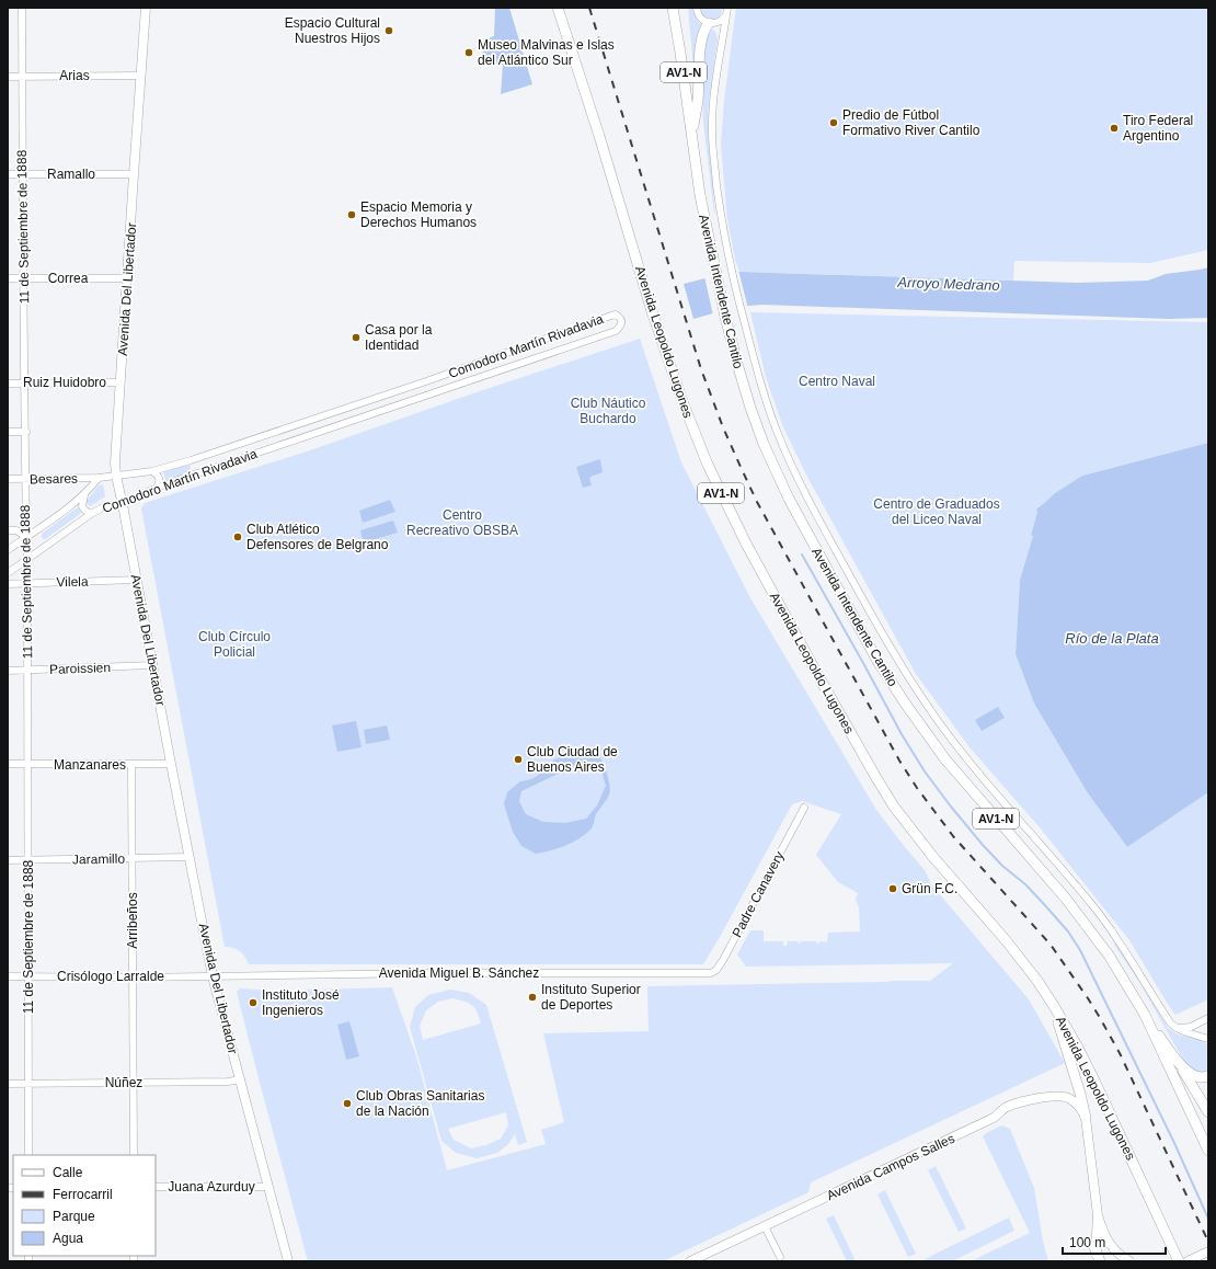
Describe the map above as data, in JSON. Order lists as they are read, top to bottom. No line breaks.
{"streets":{"highway":["AV1-N","Avenida Intendente Cantilo","Avenida Leopoldo Lugones"],"main road":["Avenida Del Libertador","Avenida Campos Salles"],"street":["Arias","Ramallo","11 de Septiembre de 1888","Correa","Comodoro Martín Rivadavia","Ruiz Huidobro","Besares","Vilela","Paroissien","Manzanares","Jaramillo","Padre Canavery","Arribeños","Avenida Miguel B. Sánchez","Crisólogo Larralde","Núñez","Juana Azurduy"]},"crossings":[["Arias","11 de Septiembre de 1888"],["Arias","Avenida Del Libertador"],["Ramallo","11 de Septiembre de 1888"],["Ramallo","Avenida Del Libertador"],["11 de Septiembre de 1888","Correa"],["11 de Septiembre de 1888","Comodoro Martín Rivadavia"],["11 de Septiembre de 1888","Ruiz Huidobro"],["11 de Septiembre de 1888","Besares"],["11 de Septiembre de 1888","Vilela"],["11 de Septiembre de 1888","Paroissien"],["11 de Septiembre de 1888","Manzanares"],["11 de Septiembre de 1888","Jaramillo"],["11 de Septiembre de 1888","Crisólogo Larralde"],["11 de Septiembre de 1888","Núñez"],["Correa","Avenida Del Libertador"],["Avenida Del Libertador","Comodoro Martín Rivadavia"],["Avenida Del Libertador","Ruiz Huidobro"],["Avenida Del Libertador","Vilela"],["Avenida Del Libertador","Paroissien"],["Avenida Del Libertador","Manzanares"],["Avenida Del Libertador","Jaramillo"],["Avenida Del Libertador","Avenida Miguel B. Sánchez"],["Avenida Del Libertador","Crisólogo Larralde"],["Avenida Del Libertador","Núñez"],["Avenida Del Libertador","Juana Azurduy"],["Comodoro Martín Rivadavia","Besares"],["Manzanares","Arribeños"],["Jaramillo","Arribeños"],["Padre Canavery","Avenida Miguel B. Sánchez"],["Arribeños","Crisólogo Larralde"],["Arribeños","Núñez"],["Avenida Miguel B. Sánchez","Crisólogo Larralde"]],"water":["Arroyo Medrano","Río de la Plata"],"parks":["Centro Naval","Club Náutico Buchardo","Centro de Graduados del Liceo Naval","Centro Recreativo OBSBA","Club Círculo Policial"],"places":["Espacio Cultural Nuestros Hijos","Museo Malvinas e Islas del Atlántico Sur","Predio de Fútbol Formativo River Cantilo","Tiro Federal Argentino","Espacio Memoria y Derechos Humanos","Casa por la Identidad","Club Atlético Defensores de Belgrano","Club Ciudad de Buenos Aires","Grün F.C.","Instituto Superior de Deportes","Instituto José Ingenieros","Club Obras Sanitarias de la Nación"],"legend":["Calle","Ferrocarril","Parque","Agua"],"scale_bar":"100 m"}
